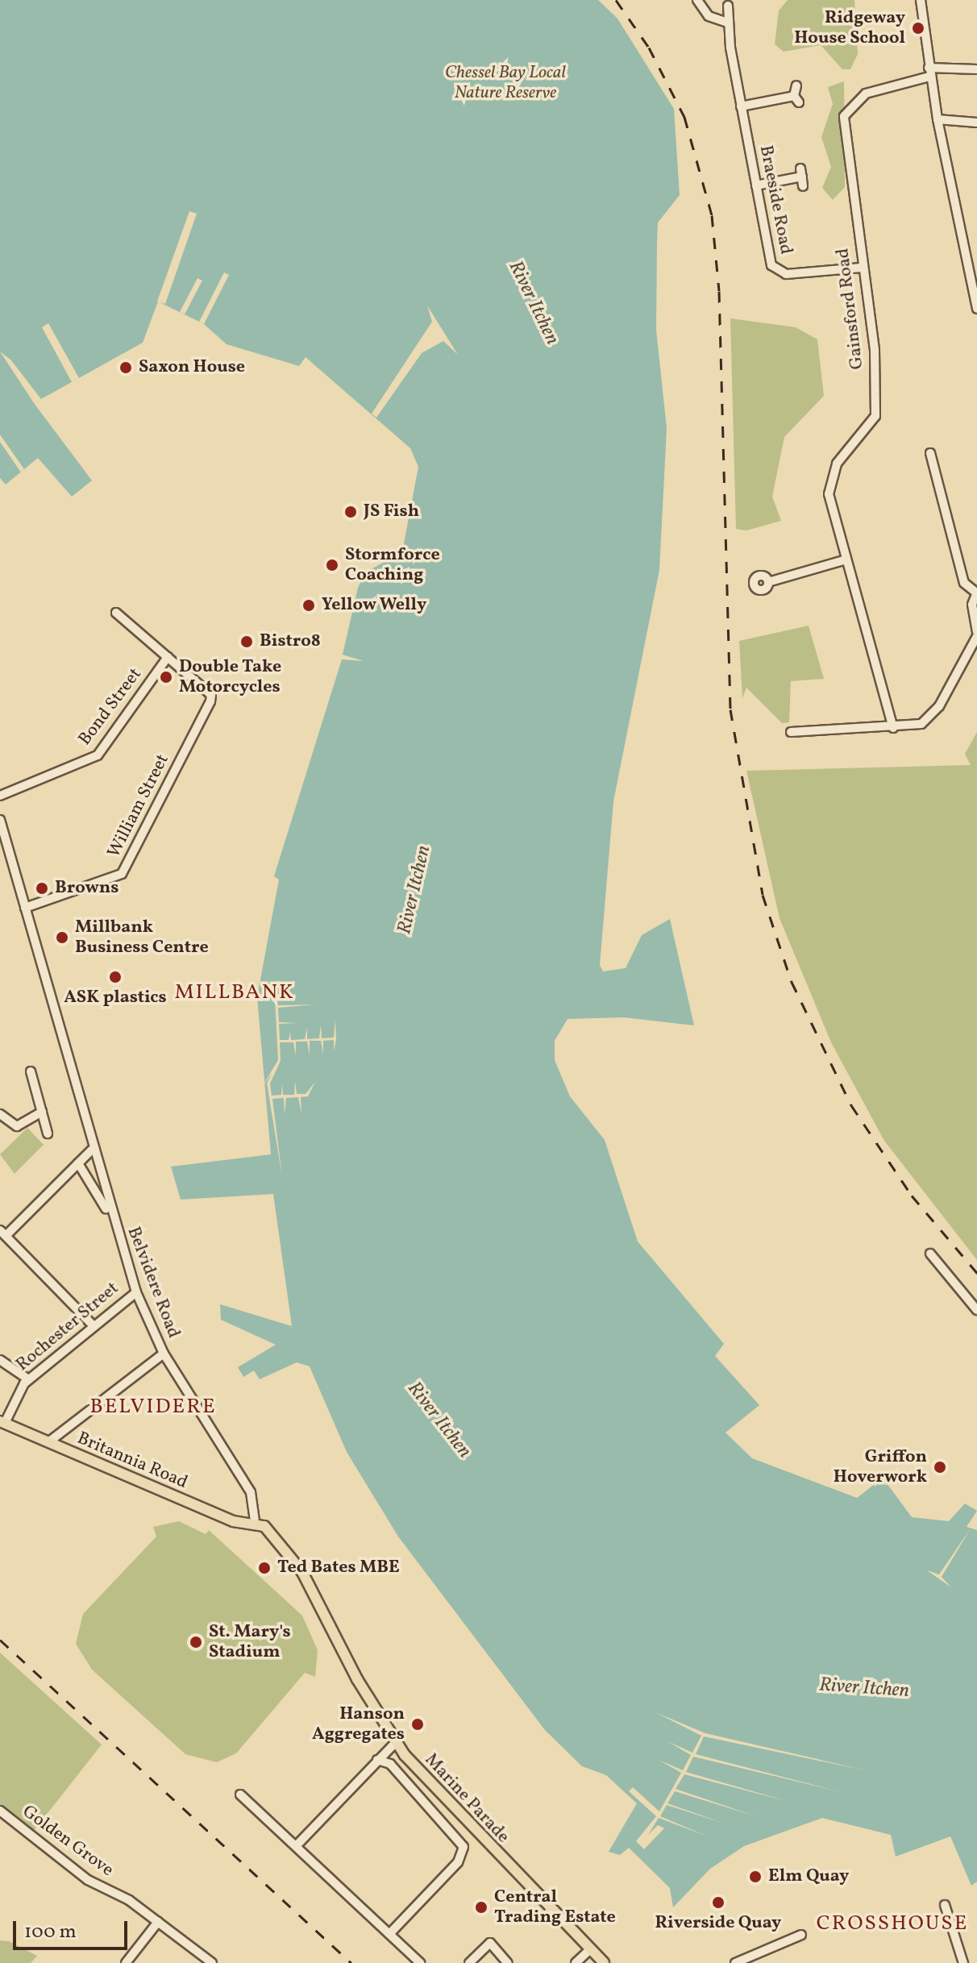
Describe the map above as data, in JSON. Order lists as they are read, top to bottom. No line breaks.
{"streets":{"main road":["Britannia Road","Marine Parade"],"street":["Braeside Road","Gainsford Road","Bond Street","William Street","Belvidere Road","Rochester Street","Golden Grove"]},"crossings":[["Braeside Road","Gainsford Road"],["Bond Street","William Street"],["William Street","Belvidere Road"],["Belvidere Road","Rochester Street"],["Belvidere Road","Britannia Road"],["Belvidere Road","Marine Parade"],["Rochester Street","Britannia Road"],["Britannia Road","Marine Parade"]],"districts":["MILLBANK","BELVIDERE","CROSSHOUSE"],"water":["River Itchen"],"parks":["Chessel Bay Local Nature Reserve"],"places":["Ridgeway House School","Saxon House","JS Fish","Stormforce Coaching","Yellow Welly","Bistro8","Double Take Motorcycles","Browns","Millbank Business Centre","ASK plastics","Griffon Hoverwork","Ted Bates MBE","St. Mary's Stadium","Hanson Aggregates","Elm Quay","Riverside Quay","Central Trading Estate"],"scale_bar":"100 m"}
